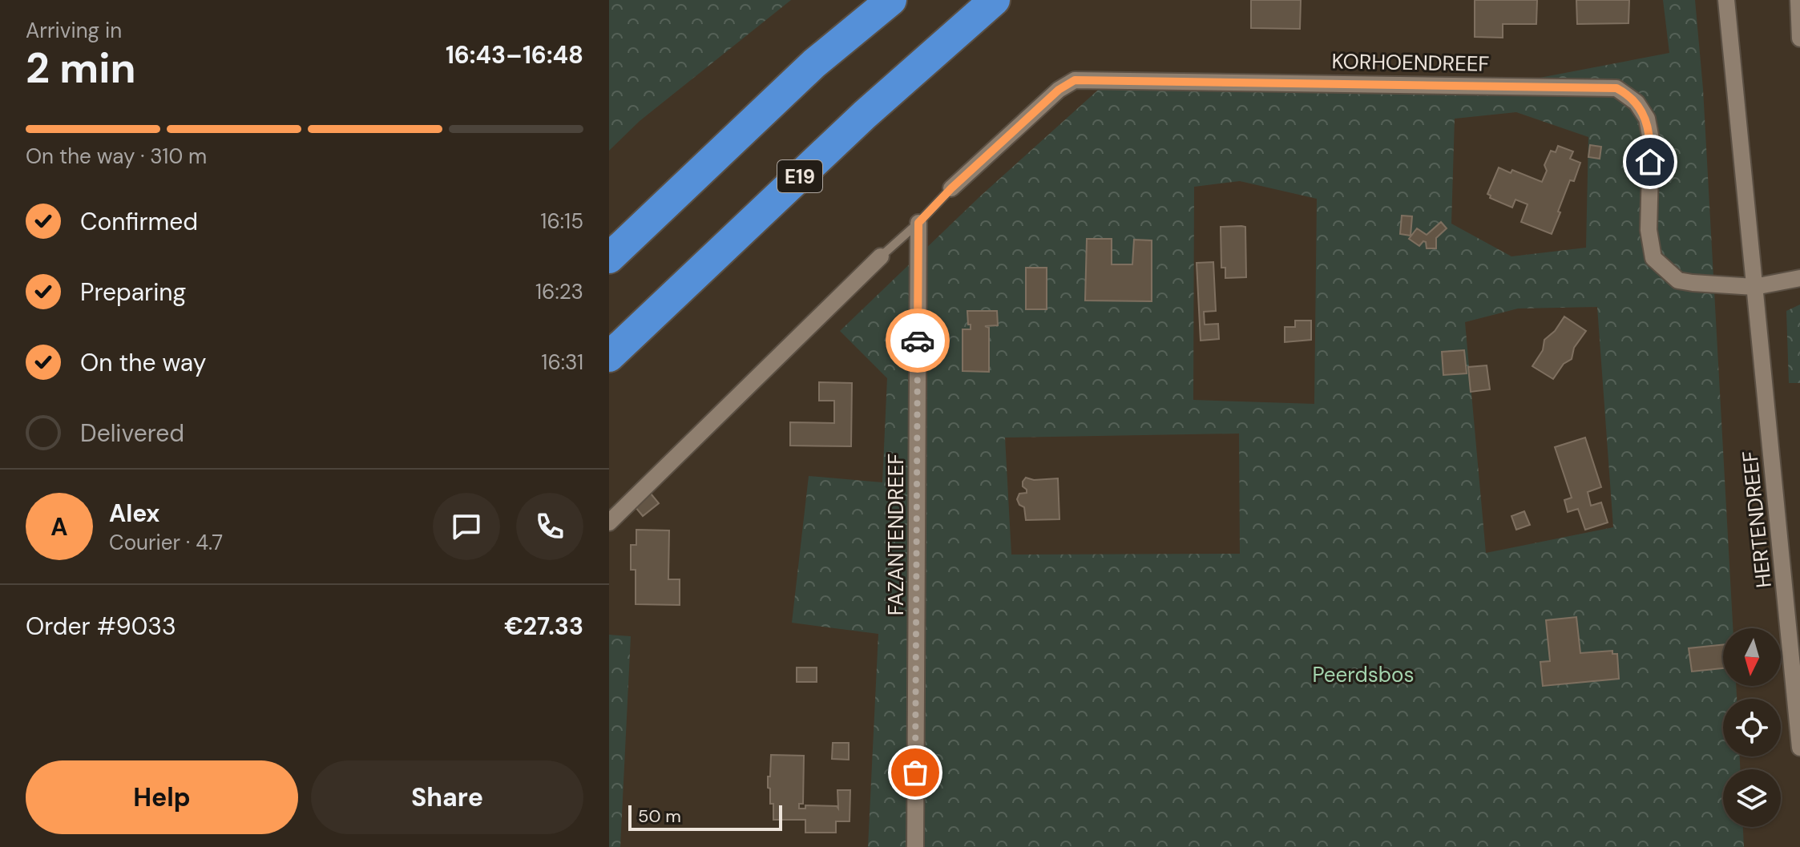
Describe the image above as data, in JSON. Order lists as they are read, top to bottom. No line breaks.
{"streets":{"highway":["E19"],"street":["KORHOENDREEF","HERTENDREEF","FAZANTENDREEF"]},"crossings":[["KORHOENDREEF","HERTENDREEF"]],"parks":["Peerdsbos"],"scale_bar":"50 m","north":"bottom","page":{"heading":["2 min","Arriving in","16:43–16:48"],"panel":["Alex","Courier · 4.7","Order #9033","€27.33"],"bar":"On the way · 310 m","list":[["Confirmed","16:15"],["Preparing","16:23"],["On the way","16:31"],"Delivered"],"round":"A","buttons":["Help","Share"],"scale":"50 m"}}
